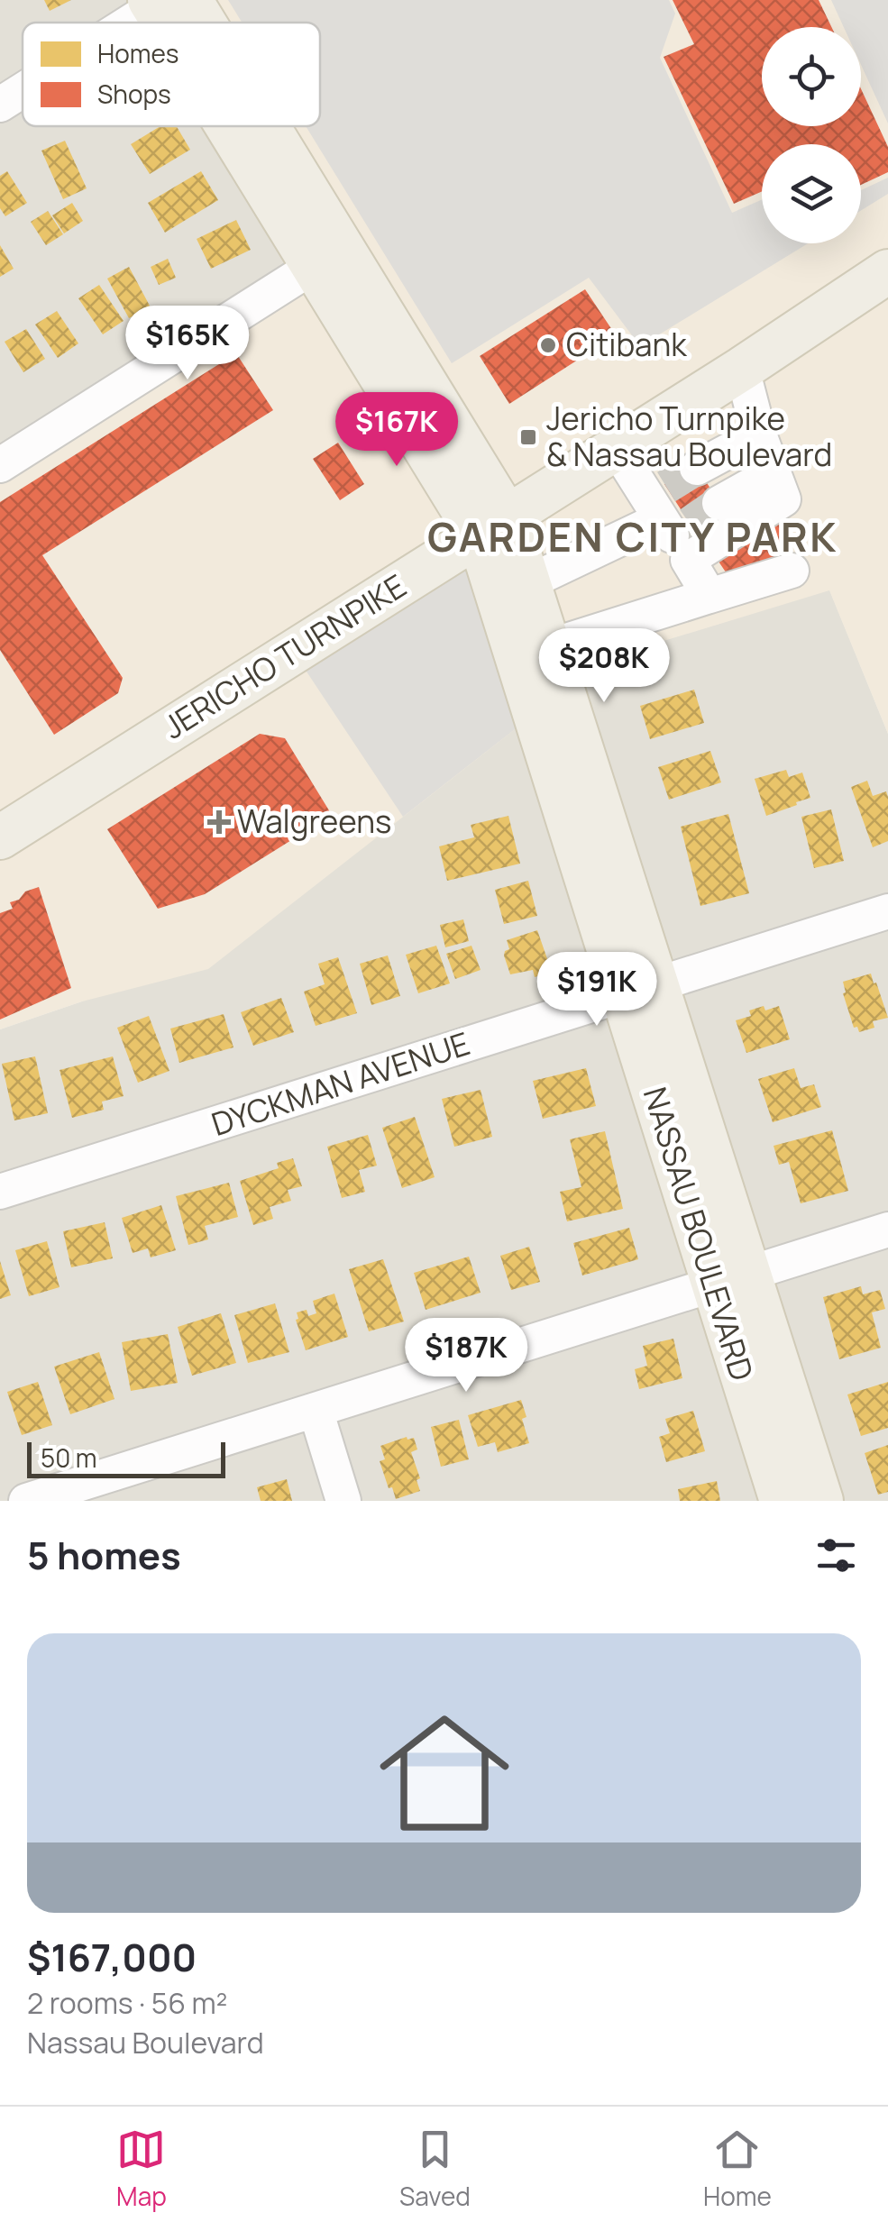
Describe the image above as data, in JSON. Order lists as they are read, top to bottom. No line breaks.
{"streets":{"main road":["JERICHO TURNPIKE","NASSAU BOULEVARD"],"street":["DYCKMAN AVENUE"]},"crossings":[["JERICHO TURNPIKE","NASSAU BOULEVARD"],["DYCKMAN AVENUE","NASSAU BOULEVARD"]],"districts":["GARDEN CITY PARK"],"places":{"other":["Citibank"],"transit":["Jericho Turnpike & Nassau Boulevard"],"health":["Walgreens"]},"legend":["Homes","Shops"],"scale_bar":"50 m","page":{"price":["$165K","$167K","$208K","$191K","$187K"],"scale":"50 m","heading":"5 homes","list":[{"name":"$167,000","note":"2 rooms · 56 m² · Nassau Boulevard"}],"tabs":["Map","Saved","Home"]}}
